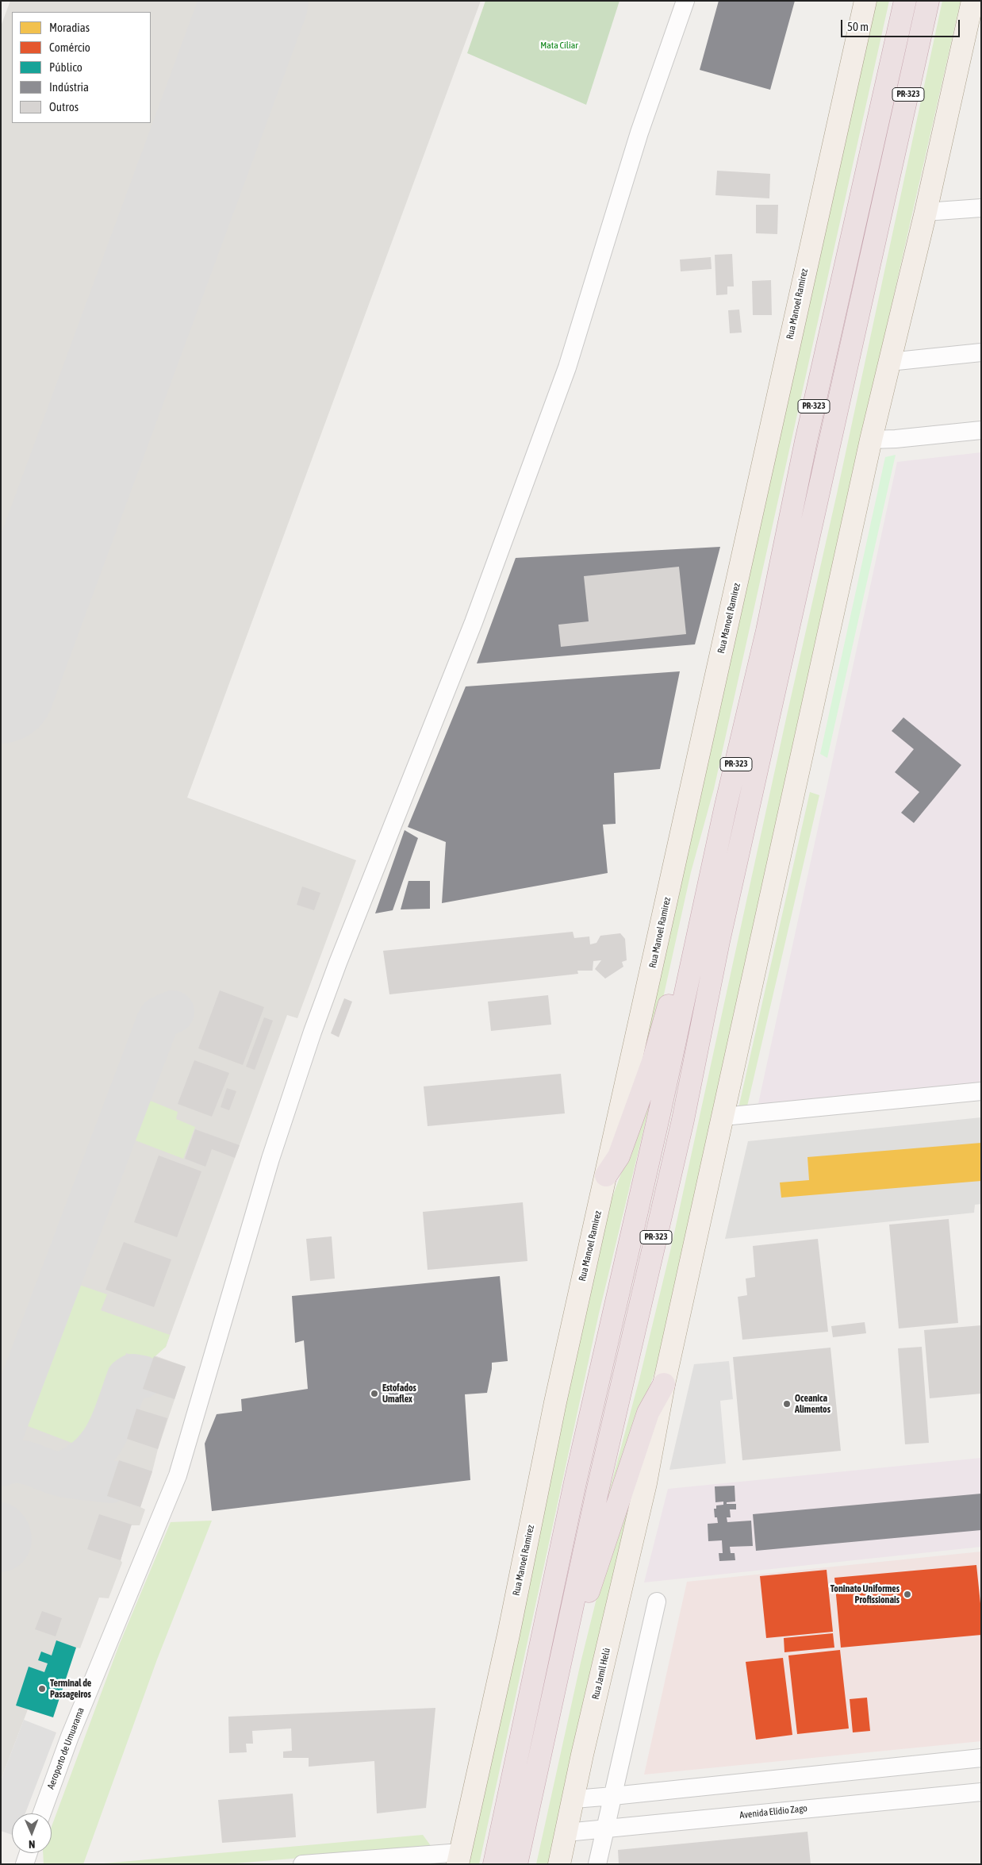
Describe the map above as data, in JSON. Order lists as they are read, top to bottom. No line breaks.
{"streets":{"highway":["PR-323"],"main road":["Rua Manoel Ramirez","Rua Jamil Helú"],"street":["Aeroporto de Umuarama","Avenida Elídio Zago"]},"crossings":[["Rua Jamil Helú","Avenida Elídio Zago"]],"parks":["Mata Ciliar"],"places":["Estofados Umaflex","Oceanica Alimentos","Toninato Uniformes Profissionais","Terminal de Passageiros"],"legend":["Moradias","Comércio","Público","Indústria","Outros"],"scale_bar":"50 m","north":"bottom"}
